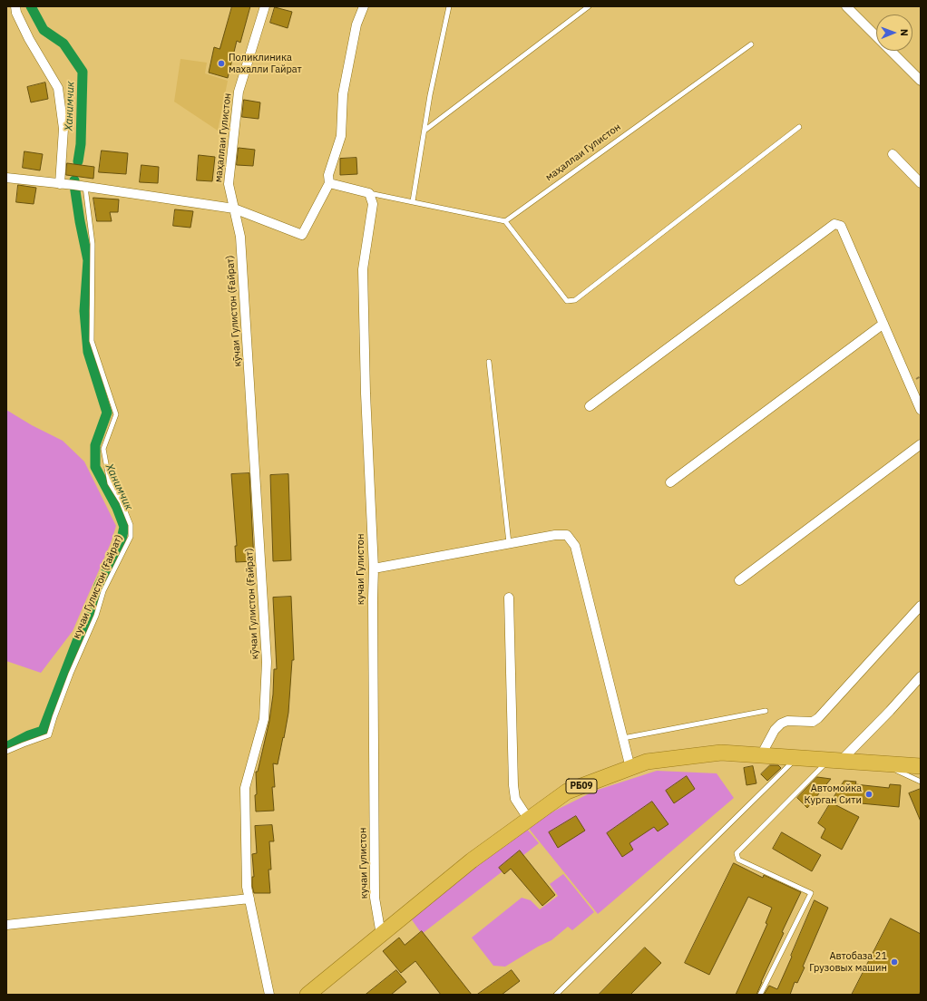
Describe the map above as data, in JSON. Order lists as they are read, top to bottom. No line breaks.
{"streets":{"highway":["РБ09"],"street":["маҳаллаи Гулистон","кӯчаи Гулистон (Ғайрат)","кучаи Гулистон"],"lane":["кучаи Гулистон (Ғайрат)"]},"crossings":[["маҳаллаи Гулистон","кӯчаи Гулистон (Ғайрат)"],["кучаи Гулистон","РБ09"]],"water":["Ханимчик"],"places":["Поликлиника махалли Гайрат","Автомойка Курган Сити","Автобаза 21 Грузовых машин"],"north":"right"}
